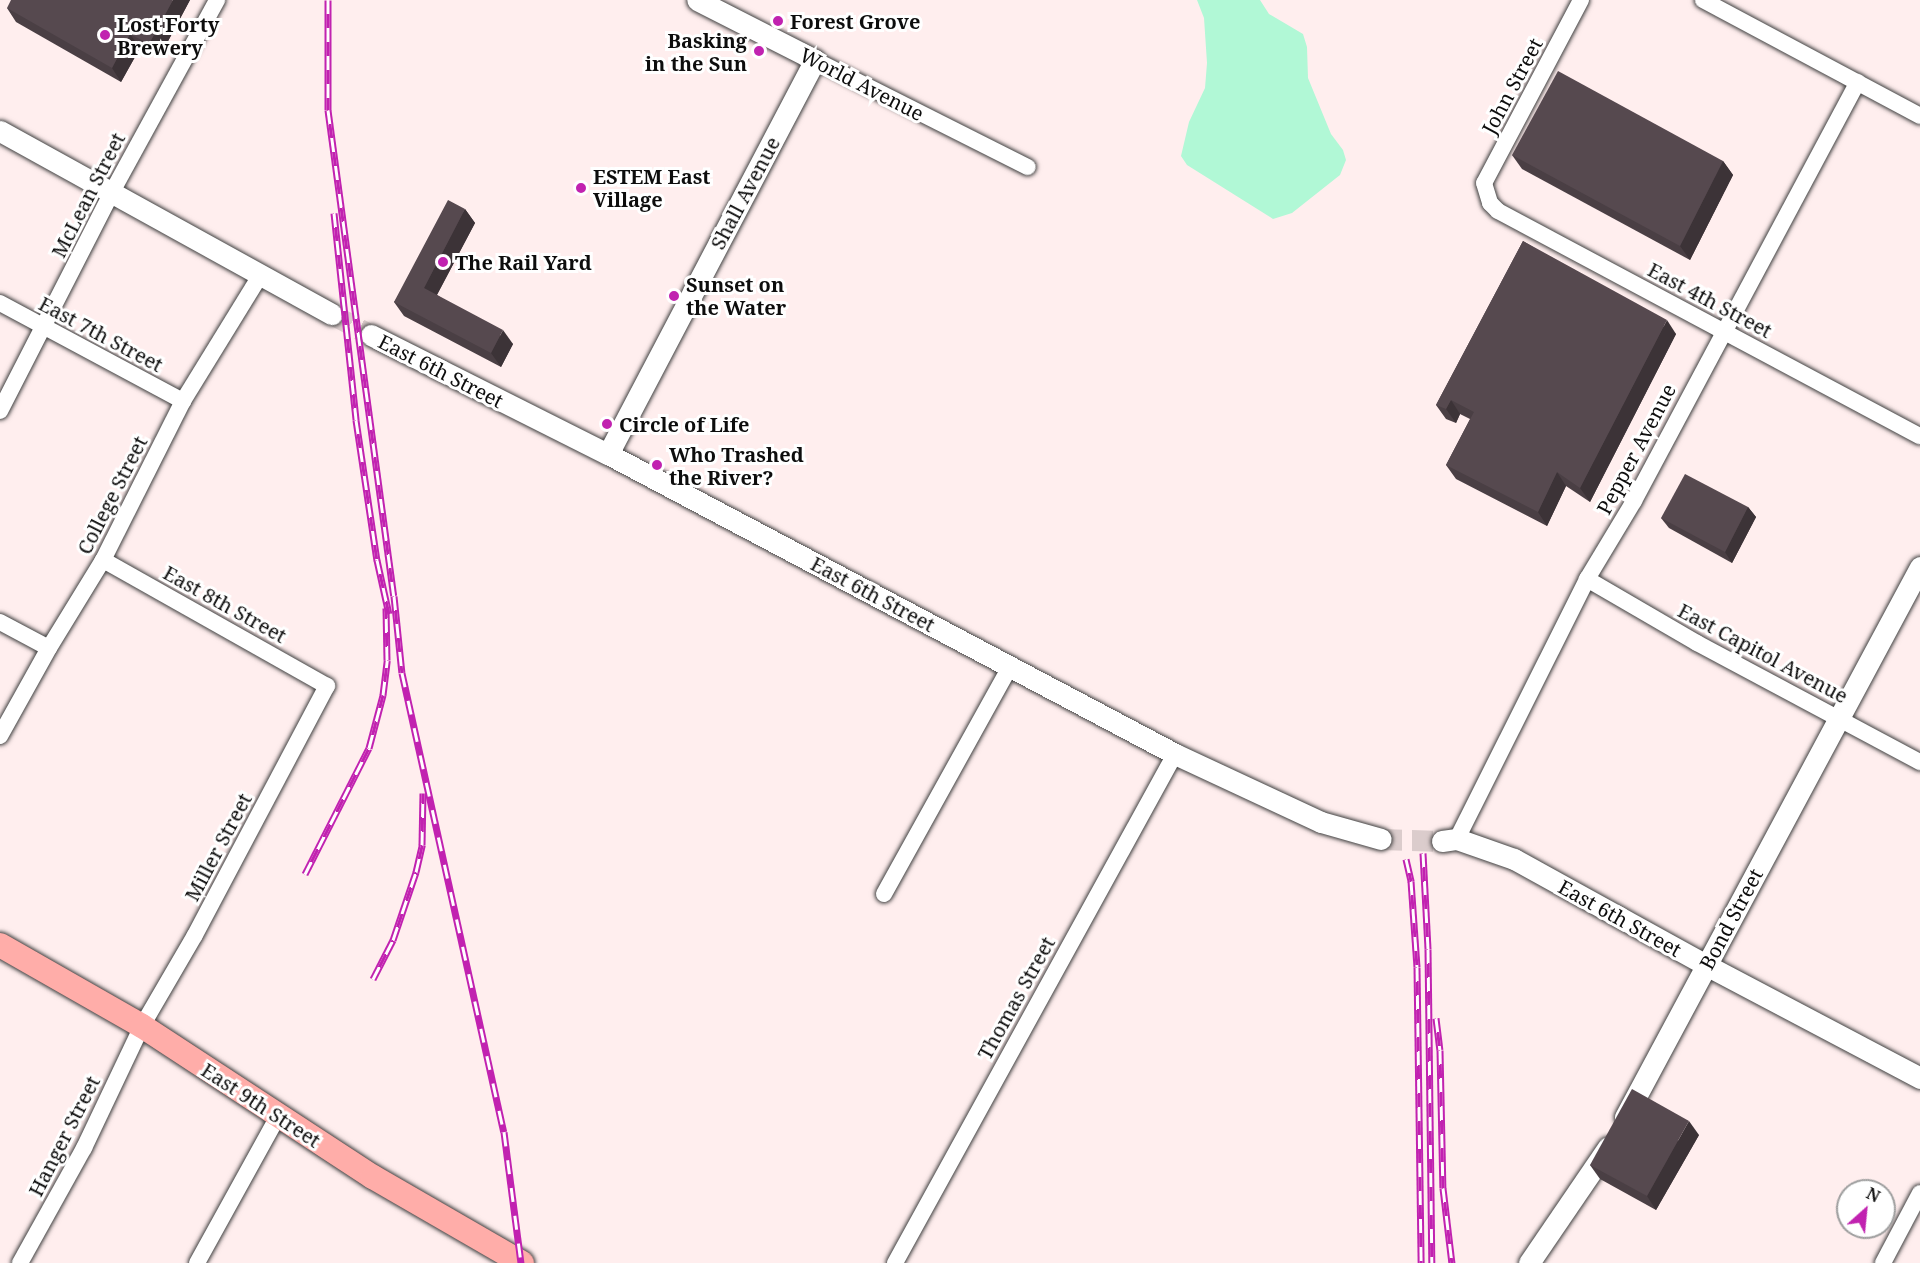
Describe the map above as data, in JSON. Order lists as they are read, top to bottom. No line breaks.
{"streets":{"main road":["East 9th Street"],"street":["World Avenue","John Street","Shall Avenue","McLean Street","East 4th Street","East 7th Street","East 6th Street","Pepper Avenue","College Street","East 8th Street","East Capitol Avenue","Miller Street","Bond Street","Thomas Street","Hanger Street"]},"crossings":[["World Avenue","Shall Avenue"],["John Street","East 4th Street"],["Shall Avenue","East 6th Street"],["McLean Street","East 7th Street"],["East 4th Street","Pepper Avenue"],["East 7th Street","College Street"],["East 6th Street","Pepper Avenue"],["East 6th Street","Bond Street"],["East 6th Street","Thomas Street"],["Pepper Avenue","East Capitol Avenue"],["College Street","East 8th Street"],["East 8th Street","Miller Street"],["East Capitol Avenue","Bond Street"],["Miller Street","East 9th Street"],["Miller Street","Hanger Street"],["East 9th Street","Hanger Street"]],"places":["Forest Grove","Lost Forty Brewery","Basking in the Sun","ESTEM East Village","The Rail Yard","Sunset on the Water","Circle of Life","Who Trashed the River?"],"north":"top right"}
